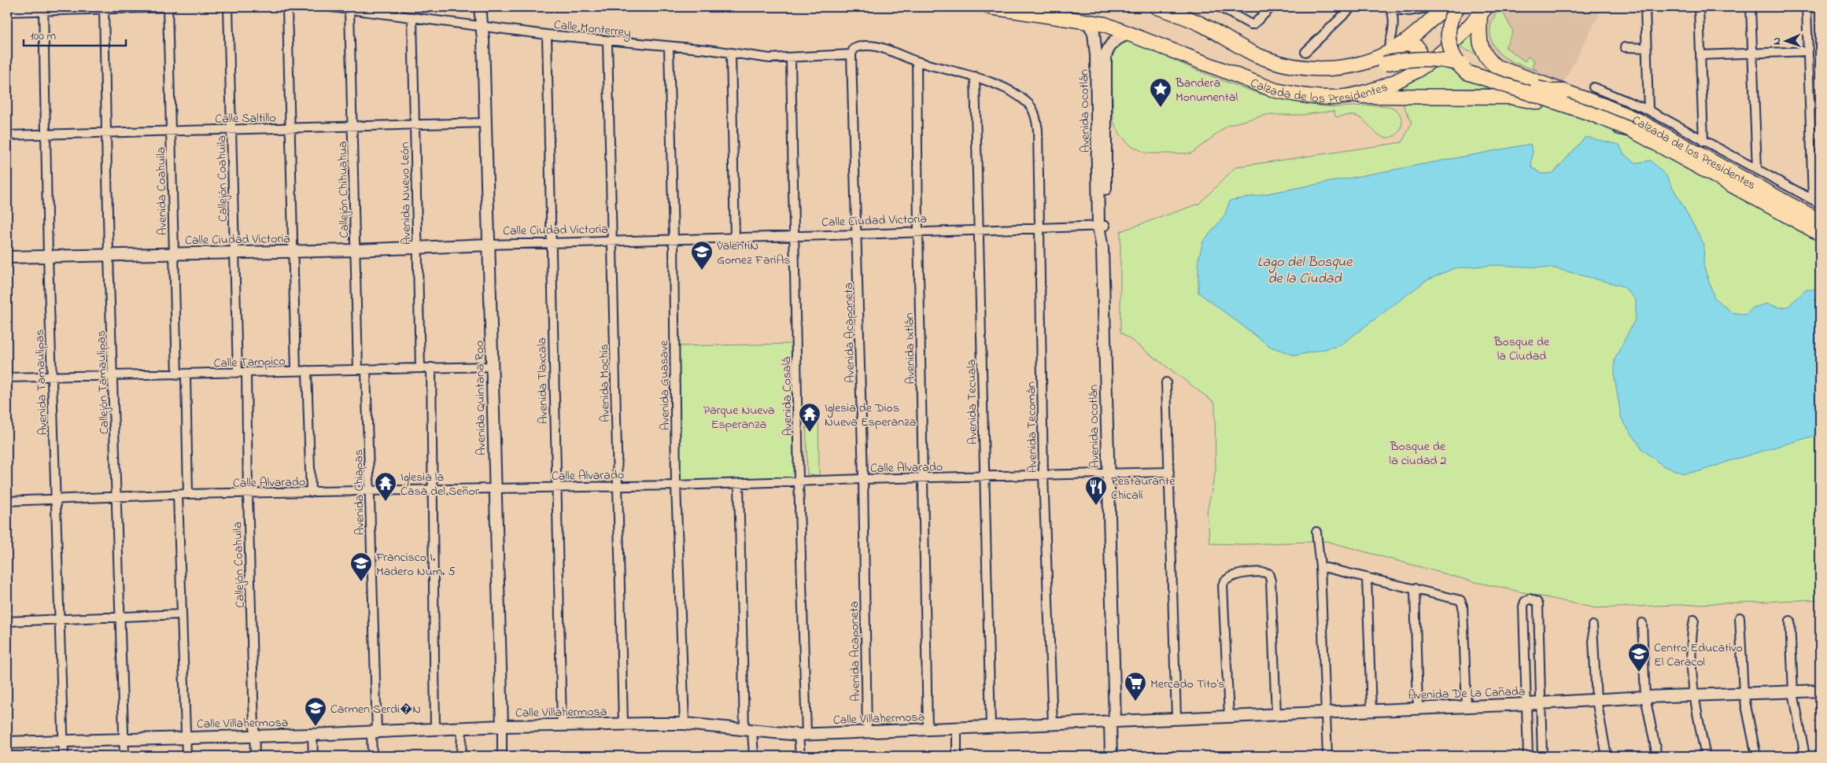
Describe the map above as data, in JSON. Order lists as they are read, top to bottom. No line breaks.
{"streets":{"highway":["Calzada de los Presidentes"],"main road":["Avenida Ocotlán","Calle Ciudad Victoria","Avenida Quintana Roo","Avenida De La Cañada","Calle Villahermosa"],"street":["Calle Monterrey","Calle Saltillo","Callejón Coahuila","Callejón Chihuahua","Avenida Coahuila","Avenida Nuevo León","Avenida Acaponeta","Avenida Ixtlán","Calle Tampico","Avenida Tlaxcala","Avenida Tamaulipas","Callejón Tamaulipas","Avenida Mochis","Avenida Guasave","Avenida Cosalá","Avenida Tecuala","Avenida Tecomán","Calle Alvarado","Avenida Chiapas"]},"crossings":[["Calle Monterrey","Callejón Chihuahua"],["Calle Monterrey","Avenida Nuevo León"],["Calle Monterrey","Avenida Acaponeta"],["Calle Monterrey","Avenida Ixtlán"],["Calle Monterrey","Avenida Tlaxcala"],["Calle Monterrey","Avenida Mochis"],["Calle Monterrey","Avenida Guasave"],["Calle Monterrey","Avenida Cosalá"],["Calle Monterrey","Avenida Quintana Roo"],["Calle Monterrey","Avenida Tecuala"],["Calle Monterrey","Avenida Tecomán"],["Calzada de los Presidentes","Avenida Ocotlán"],["Avenida Ocotlán","Calle Ciudad Victoria"],["Avenida Ocotlán","Calle Alvarado"],["Avenida Ocotlán","Avenida De La Cañada"],["Avenida Ocotlán","Calle Villahermosa"],["Calle Saltillo","Callejón Coahuila"],["Calle Saltillo","Callejón Chihuahua"],["Calle Saltillo","Avenida Coahuila"],["Calle Saltillo","Avenida Nuevo León"],["Calle Saltillo","Avenida Tamaulipas"],["Calle Saltillo","Callejón Tamaulipas"],["Calle Saltillo","Avenida Quintana Roo"],["Callejón Coahuila","Calle Ciudad Victoria"],["Callejón Coahuila","Calle Tampico"],["Callejón Coahuila","Calle Alvarado"],["Callejón Coahuila","Calle Villahermosa"],["Callejón Chihuahua","Calle Ciudad Victoria"],["Callejón Chihuahua","Calle Tampico"],["Callejón Chihuahua","Avenida Chiapas"],["Avenida Coahuila","Calle Ciudad Victoria"],["Avenida Coahuila","Calle Tampico"],["Avenida Nuevo León","Calle Ciudad Victoria"],["Avenida Nuevo León","Calle Tampico"],["Calle Ciudad Victoria","Avenida Acaponeta"],["Calle Ciudad Victoria","Avenida Ixtlán"],["Calle Ciudad Victoria","Avenida Tlaxcala"],["Calle Ciudad Victoria","Avenida Tamaulipas"],["Calle Ciudad Victoria","Callejón Tamaulipas"],["Calle Ciudad Victoria","Avenida Mochis"],["Calle Ciudad Victoria","Avenida Guasave"],["Calle Ciudad Victoria","Avenida Cosalá"],["Calle Ciudad Victoria","Avenida Quintana Roo"],["Calle Ciudad Victoria","Avenida Tecuala"],["Calle Ciudad Victoria","Avenida Tecomán"],["Avenida Acaponeta","Calle Alvarado"],["Avenida Acaponeta","Calle Villahermosa"],["Avenida Ixtlán","Calle Alvarado"],["Avenida Ixtlán","Calle Villahermosa"],["Calle Tampico","Avenida Tamaulipas"],["Calle Tampico","Callejón Tamaulipas"],["Calle Tampico","Avenida Quintana Roo"],["Calle Tampico","Avenida Chiapas"],["Avenida Tlaxcala","Calle Alvarado"],["Avenida Tlaxcala","Calle Villahermosa"],["Avenida Tamaulipas","Calle Alvarado"],["Avenida Tamaulipas","Calle Villahermosa"],["Callejón Tamaulipas","Calle Alvarado"],["Callejón Tamaulipas","Calle Villahermosa"],["Avenida Mochis","Calle Alvarado"],["Avenida Mochis","Calle Villahermosa"],["Avenida Guasave","Calle Alvarado"],["Avenida Guasave","Calle Villahermosa"],["Avenida Cosalá","Calle Alvarado"],["Avenida Cosalá","Calle Villahermosa"],["Avenida Quintana Roo","Calle Alvarado"],["Avenida Quintana Roo","Calle Villahermosa"],["Avenida Tecuala","Calle Alvarado"],["Avenida Tecuala","Calle Villahermosa"],["Avenida Tecomán","Calle Alvarado"],["Avenida Tecomán","Calle Villahermosa"],["Calle Alvarado","Avenida Chiapas"],["Avenida Chiapas","Calle Villahermosa"],["Avenida De La Cañada","Calle Villahermosa"]],"water":["Lago del Bosque de la Ciudad"],"parks":["Bosque de la Ciudad","Parque Nueva Esperanza","Bosque de la ciudad 2"],"places":{"place":["Bandera Monumental"],"school or university":["ValentiN Gomez FariAs","Francisco I. Madero Num. 5","Centro Educativo El Caracol","Carmen Serdi�N"],"temple":["Iglesia de Dios Nueva Esperanza","Iglesia la Casa del Señor"],"restaurant":["Restaurante Chicali"],"supermarket":["Mercado Tito's"]},"scale_bar":"100 m","north":"left"}
